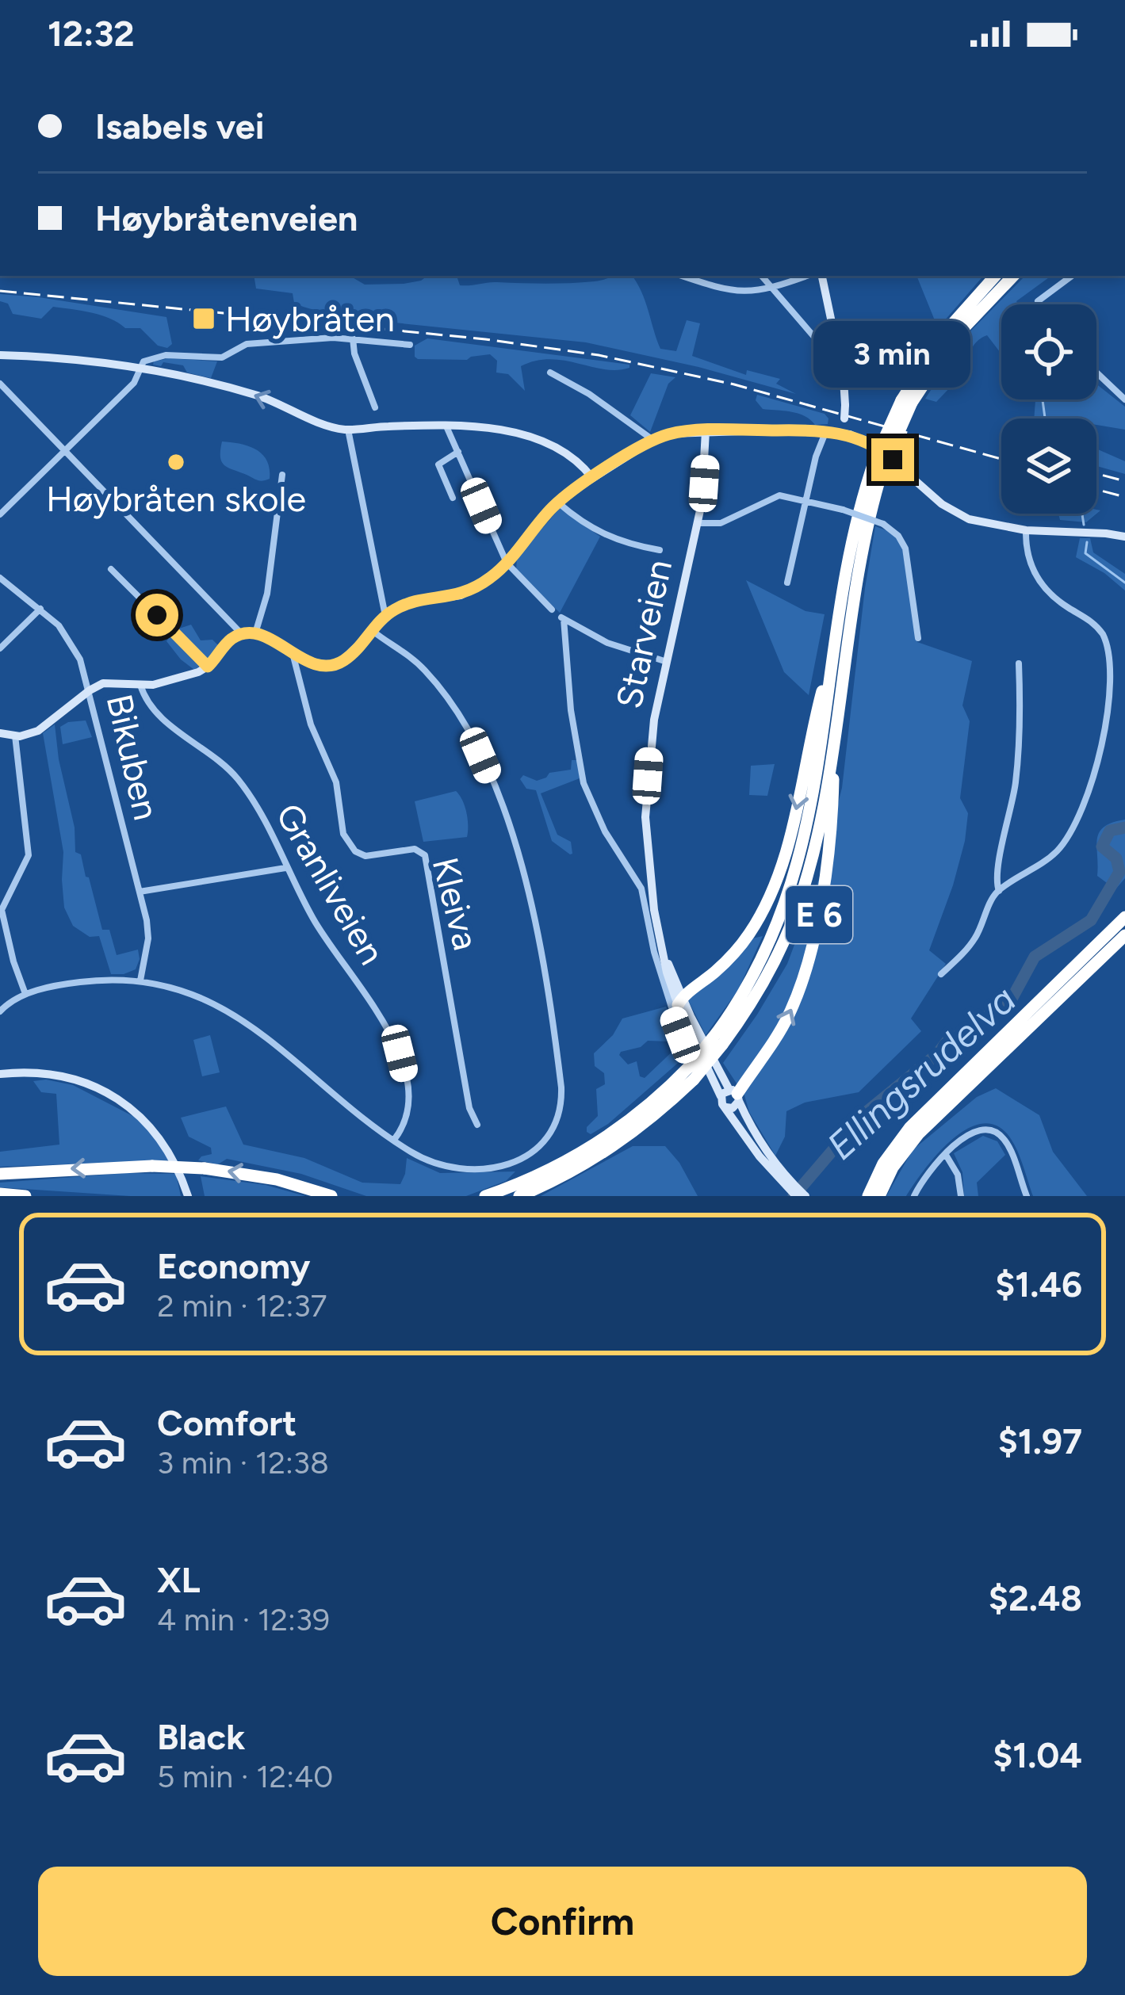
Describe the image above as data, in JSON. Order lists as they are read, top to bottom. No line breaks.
{"streets":{"highway":["E 6"],"street":["Starveien","Bikuben","Granliveien","Kleiva"]},"crossings":[["Starveien","E 6"]],"water":["Ellingsrudelva"],"places":{"transit":["Høybråten"],"other":["Høybråten skole"]},"page":{"status":"12:32","banner":["Isabels vei","Høybråtenveien"],"bubble":"3 min","list":[{"name":"Economy","note":"2 min · 12:37","value":"$1.46"},{"name":"Comfort","note":"3 min · 12:38","value":"$1.97"},{"name":"XL","note":"4 min · 12:39","value":"$2.48"},{"name":"Black","note":"5 min · 12:40","value":"$1.04"}],"buttons":"Confirm"}}
